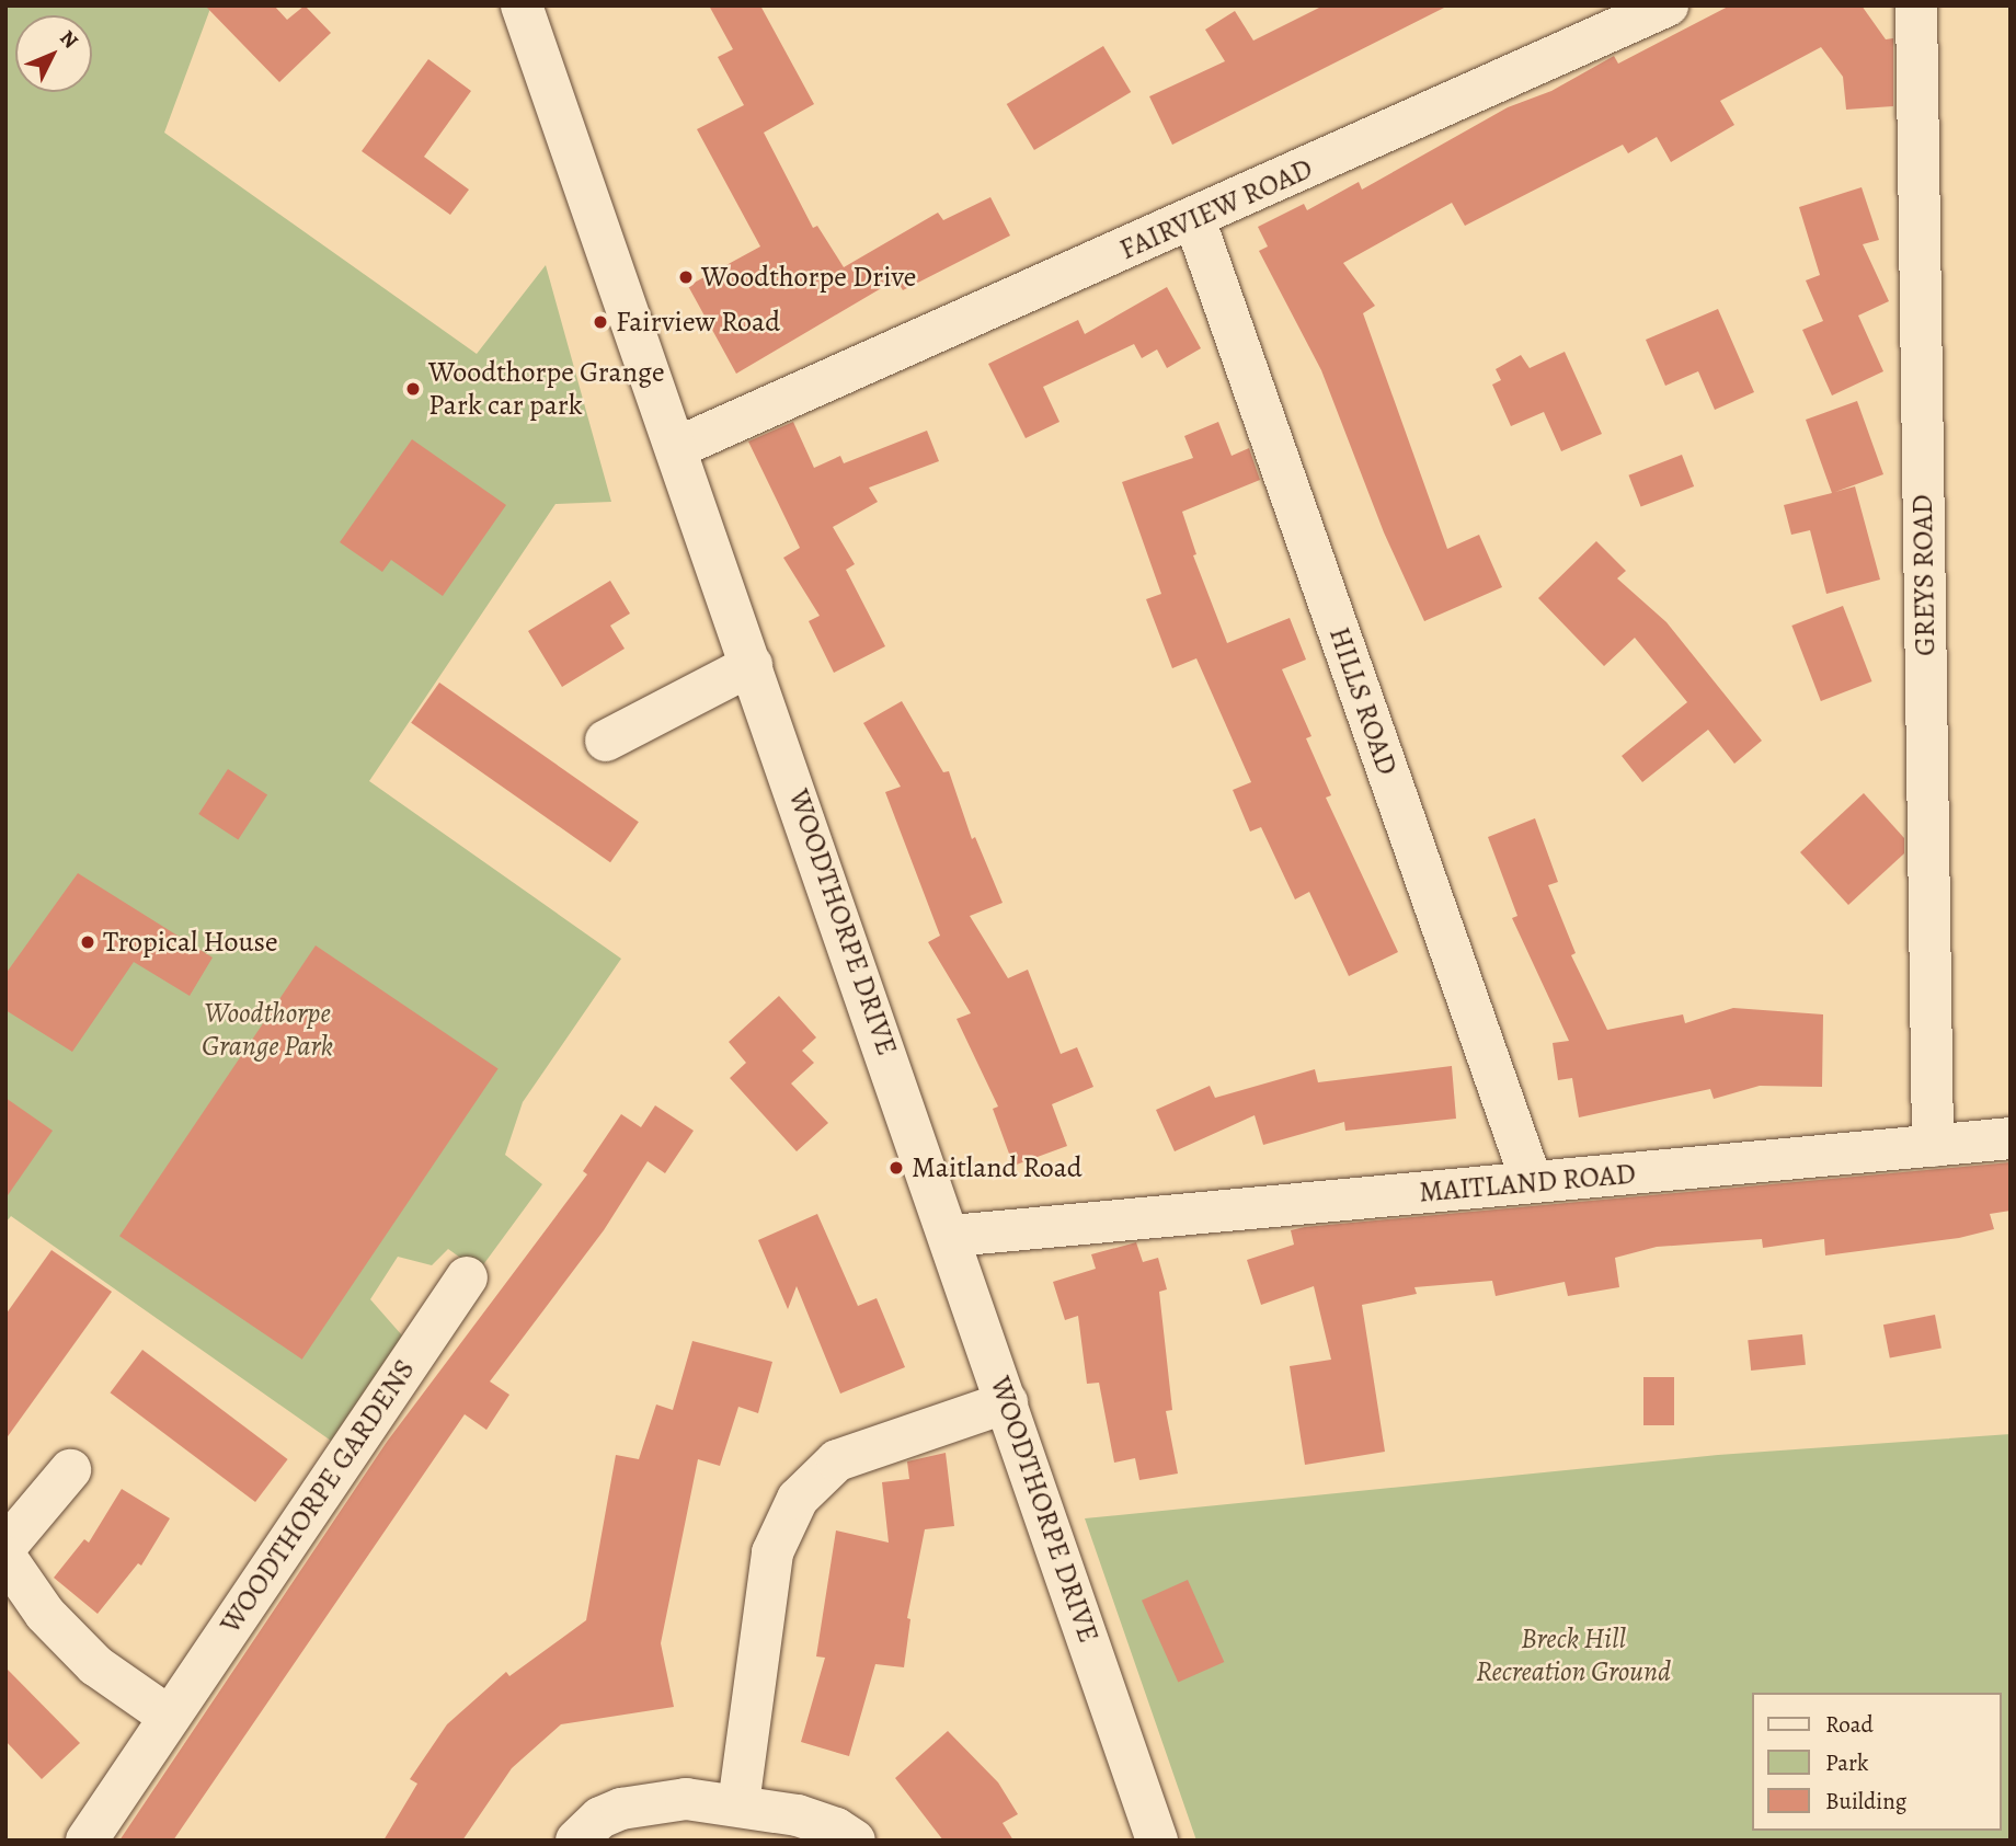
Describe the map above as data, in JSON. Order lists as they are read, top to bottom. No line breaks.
{"streets":{"street":["FAIRVIEW ROAD","GREYS ROAD","HILLS ROAD","WOODTHORPE DRIVE","MAITLAND ROAD","WOODTHORPE GARDENS"]},"crossings":[["FAIRVIEW ROAD","HILLS ROAD"],["FAIRVIEW ROAD","WOODTHORPE DRIVE"],["GREYS ROAD","MAITLAND ROAD"],["HILLS ROAD","MAITLAND ROAD"],["WOODTHORPE DRIVE","MAITLAND ROAD"]],"parks":["Woodthorpe Grange Park","Breck Hill Recreation Ground"],"places":["Woodthorpe Drive","Fairview Road","Woodthorpe Grange Park car park","Tropical House","Maitland Road"],"legend":["Road","Park","Building"],"north":"top right"}
